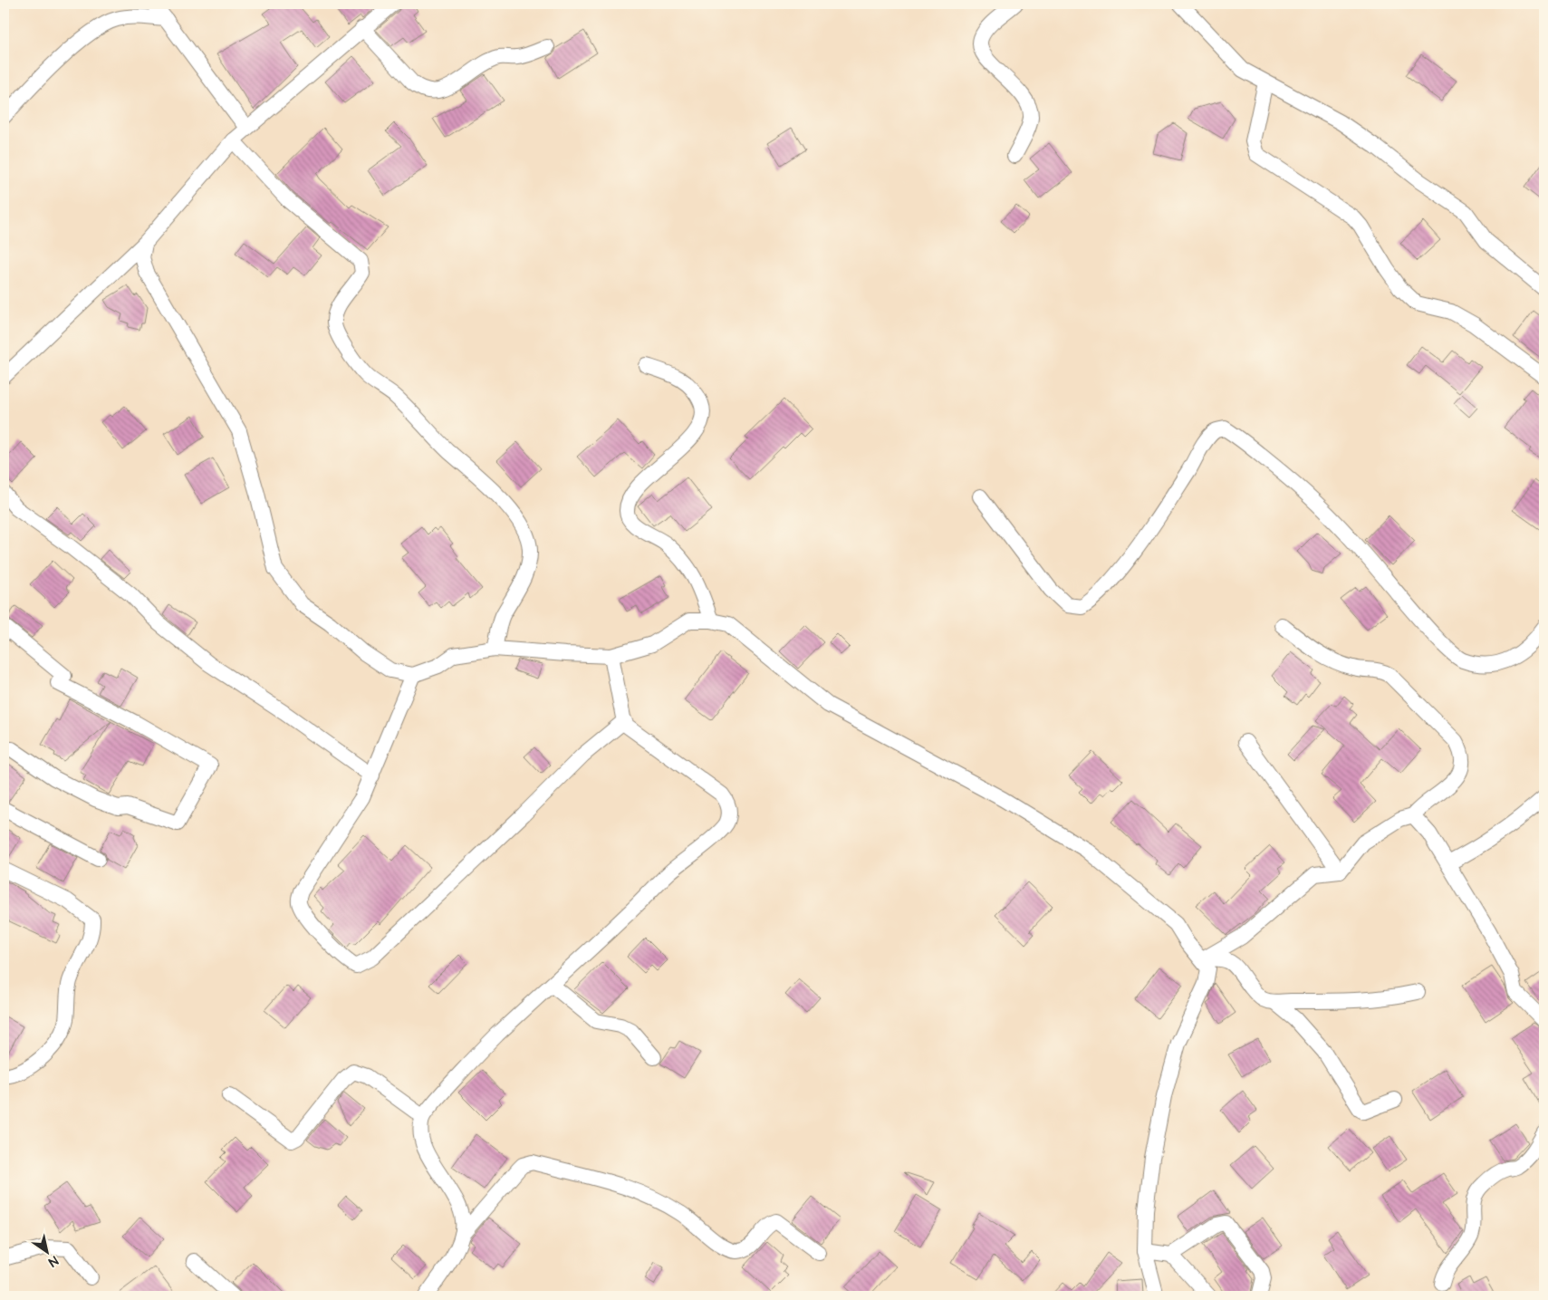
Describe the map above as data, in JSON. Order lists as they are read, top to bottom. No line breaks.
{"north":"bottom right"}
